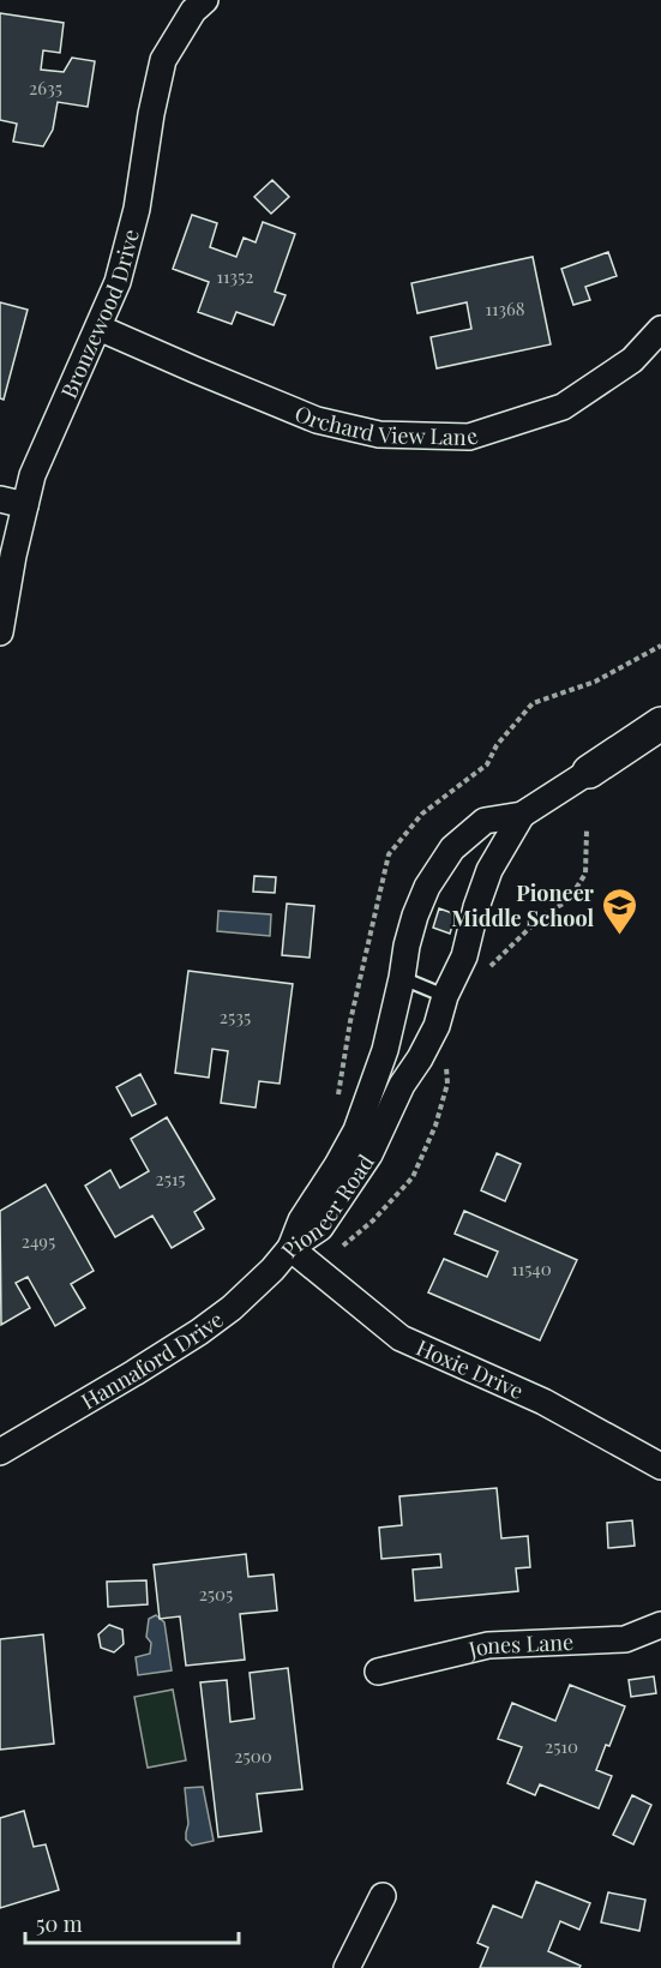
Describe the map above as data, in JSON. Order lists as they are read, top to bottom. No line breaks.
{"streets":{"street":["Bronzewood Drive","Orchard View Lane","Pioneer Road","Hannaford Drive","Hoxie Drive","Jones Lane"]},"crossings":[["Bronzewood Drive","Orchard View Lane"],["Pioneer Road","Hannaford Drive"],["Pioneer Road","Hoxie Drive"],["Hannaford Drive","Hoxie Drive"]],"places":{"school or university":["Pioneer Middle School"]},"house_numbers":["2635","11352","11368","2535","2515","2495","11540","2505","2510","2500"],"scale_bar":"50 m"}
